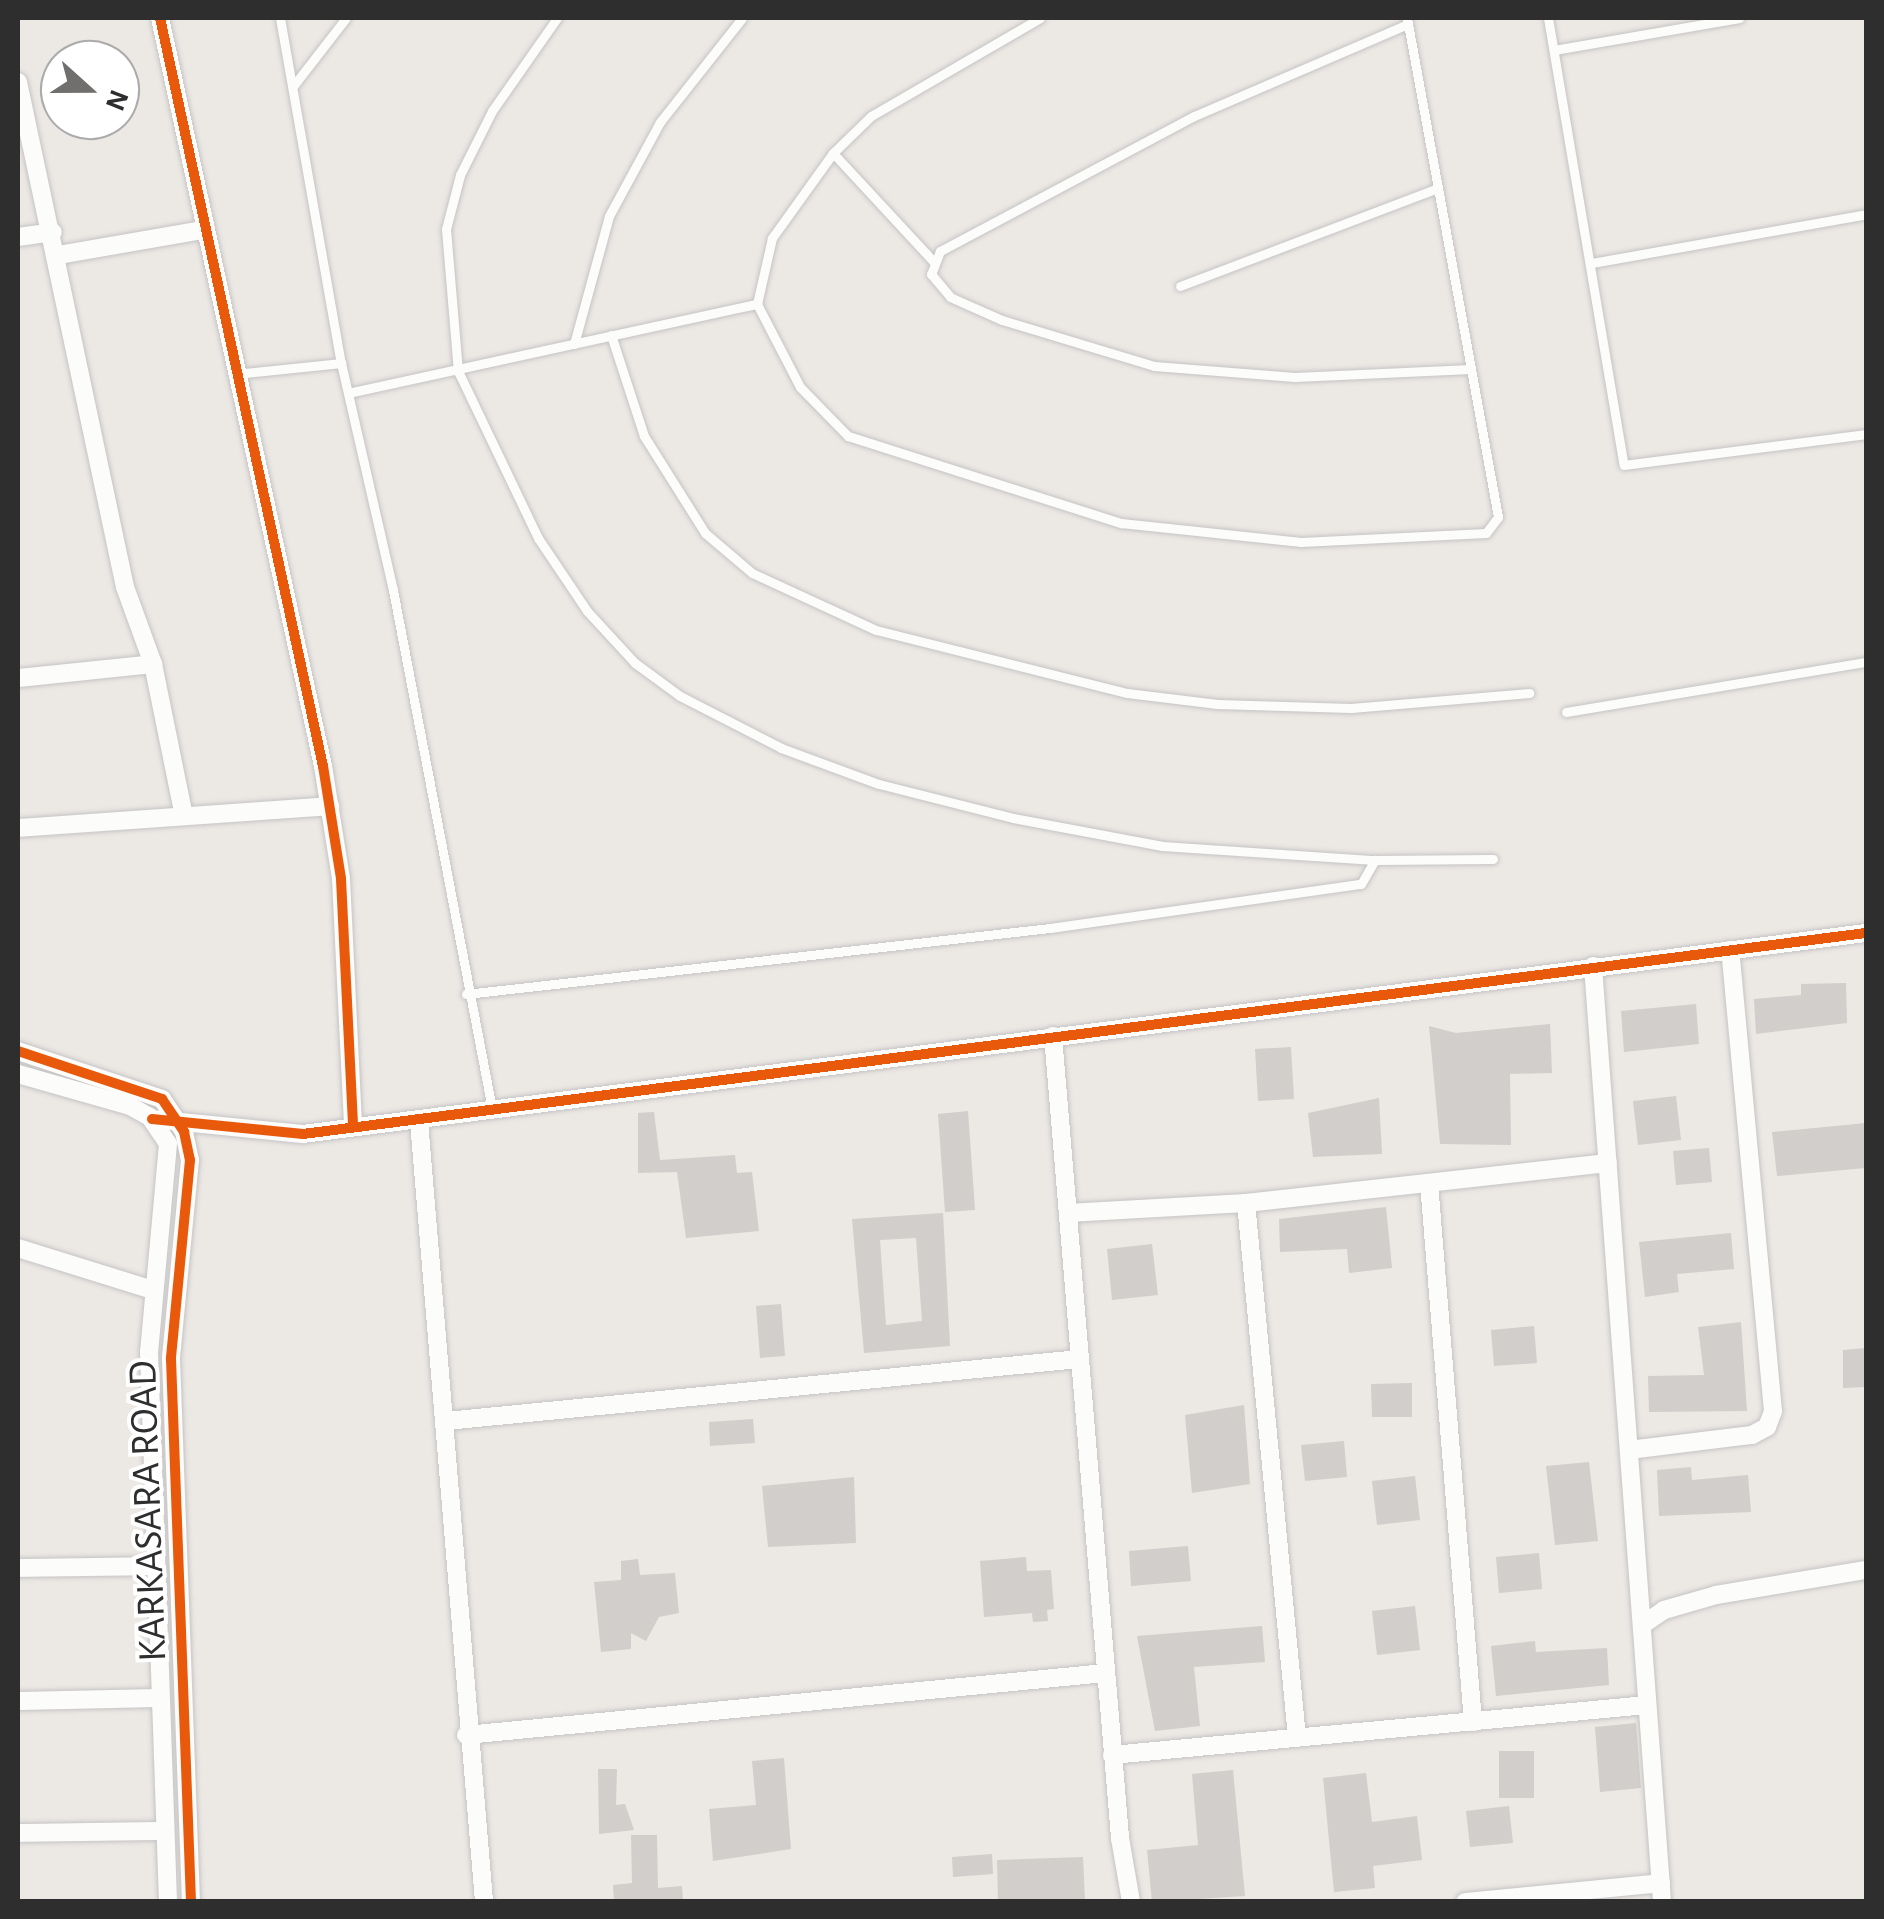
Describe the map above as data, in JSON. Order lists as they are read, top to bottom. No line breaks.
{"streets":{"street":["KARKASARA ROAD"]},"north":"right"}
